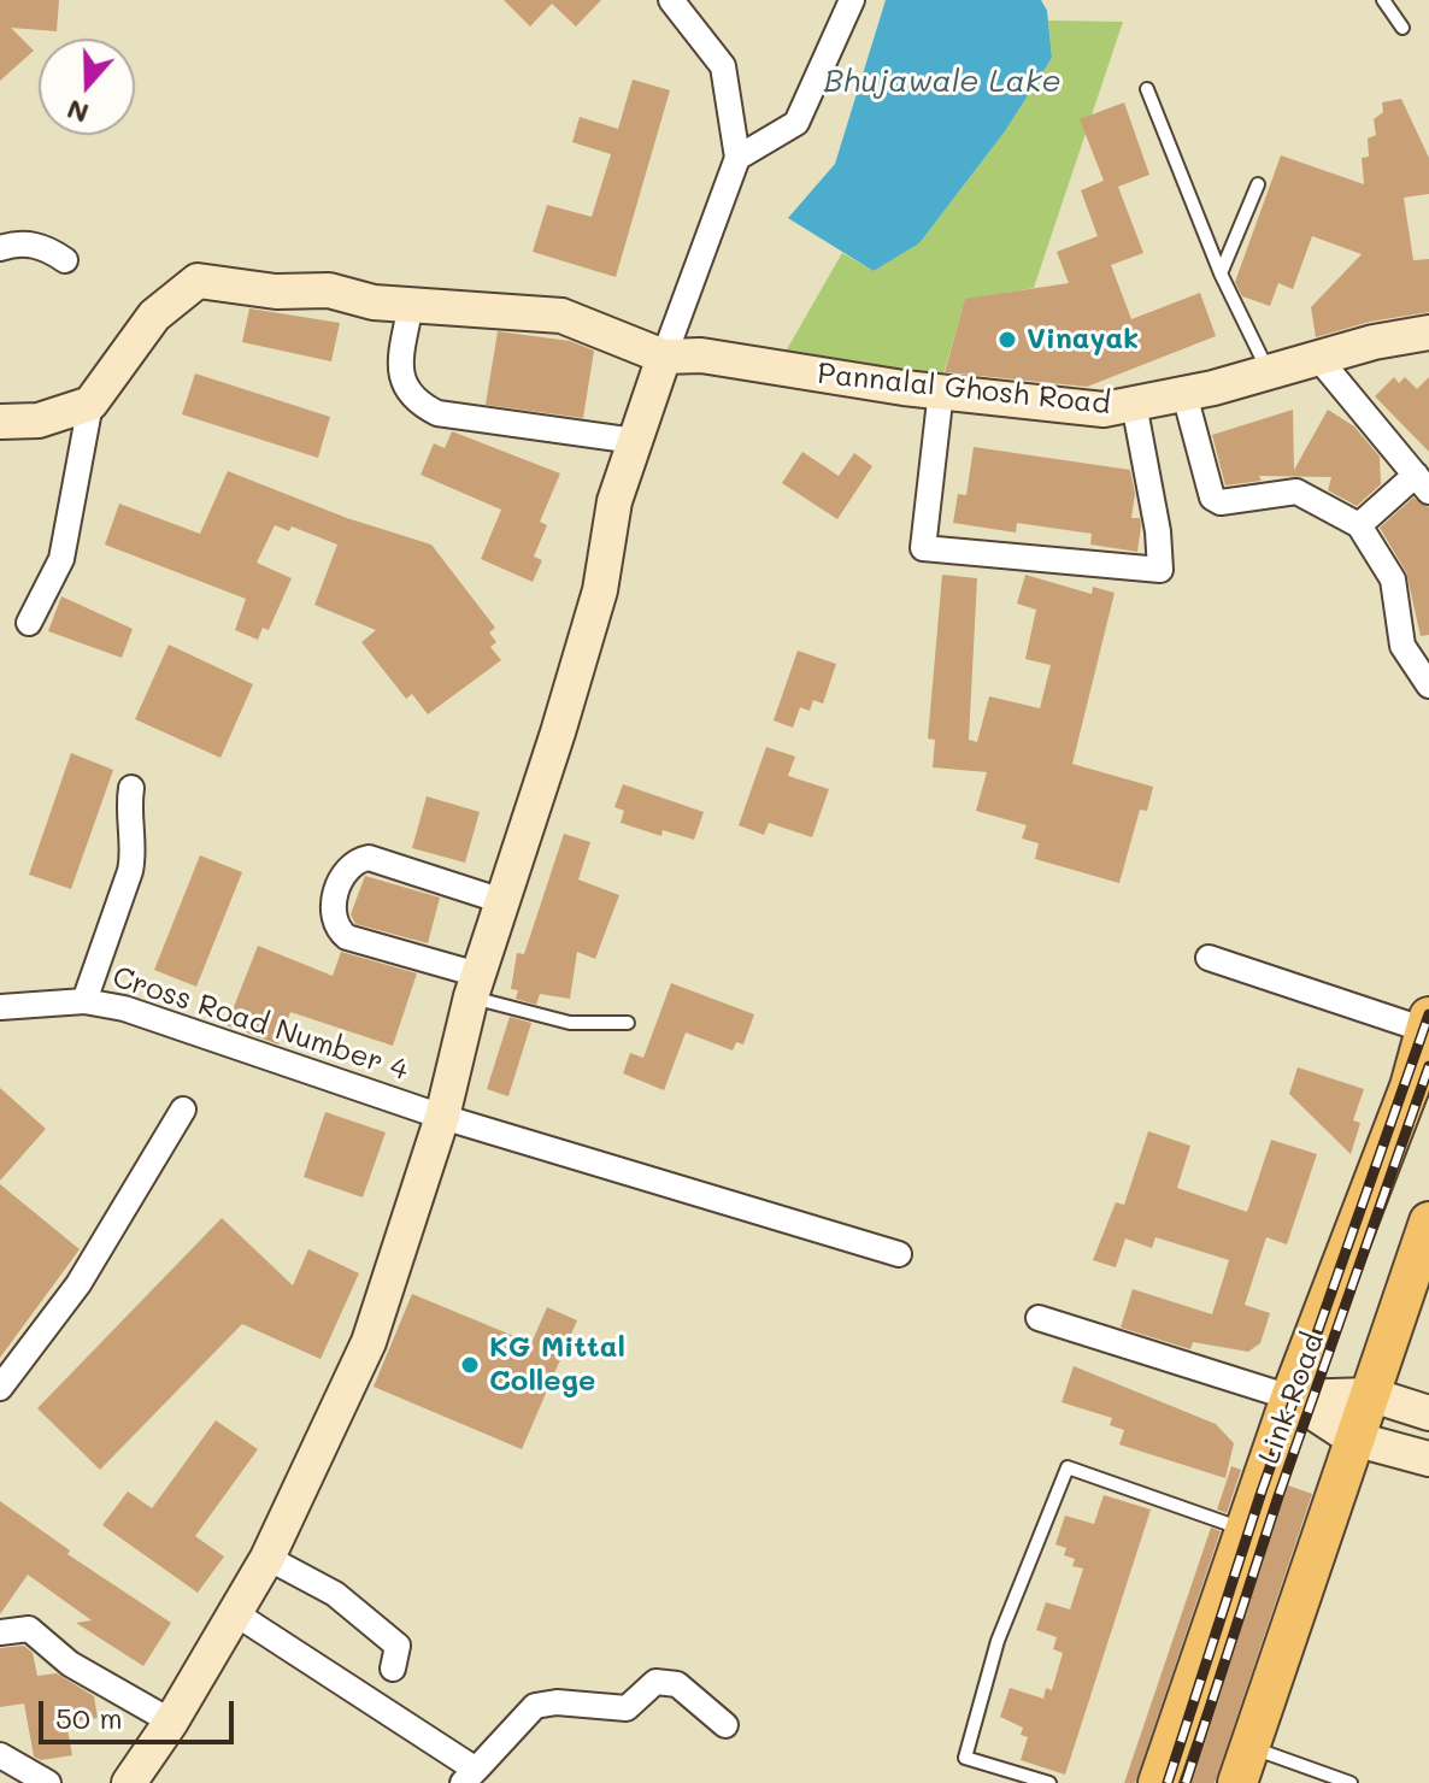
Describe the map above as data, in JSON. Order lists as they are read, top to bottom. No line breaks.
{"streets":{"main road":["Link Road"],"street":["Pannalal Ghosh Road","Cross Road Number 4"]},"water":["Bhujawale Lake"],"places":["Vinayak","KG Mittal College"],"scale_bar":"50 m","north":"bottom"}
